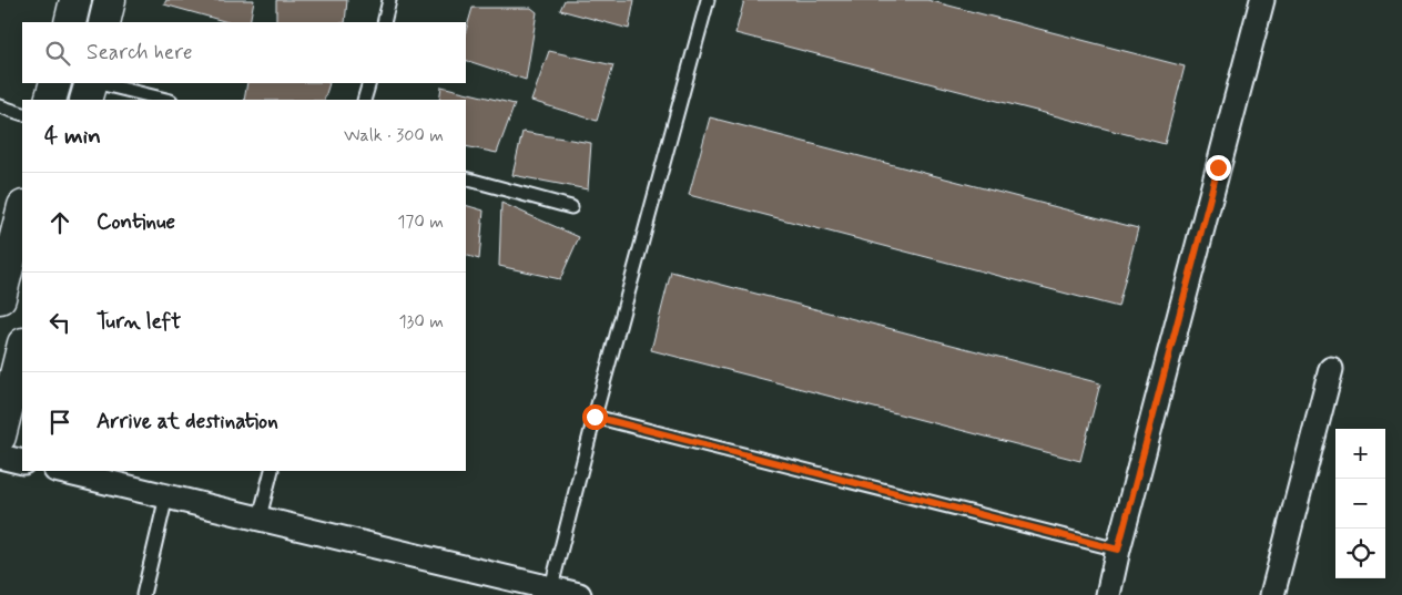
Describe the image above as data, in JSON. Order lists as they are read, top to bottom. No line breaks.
{"page":{"search":"Search here","heading":["4 min","Walk · 300 m"],"list":[["Continue","170 m"],["Turn left","130 m"],"Arrive at destination"],"map_buttons":["+","−"]}}
